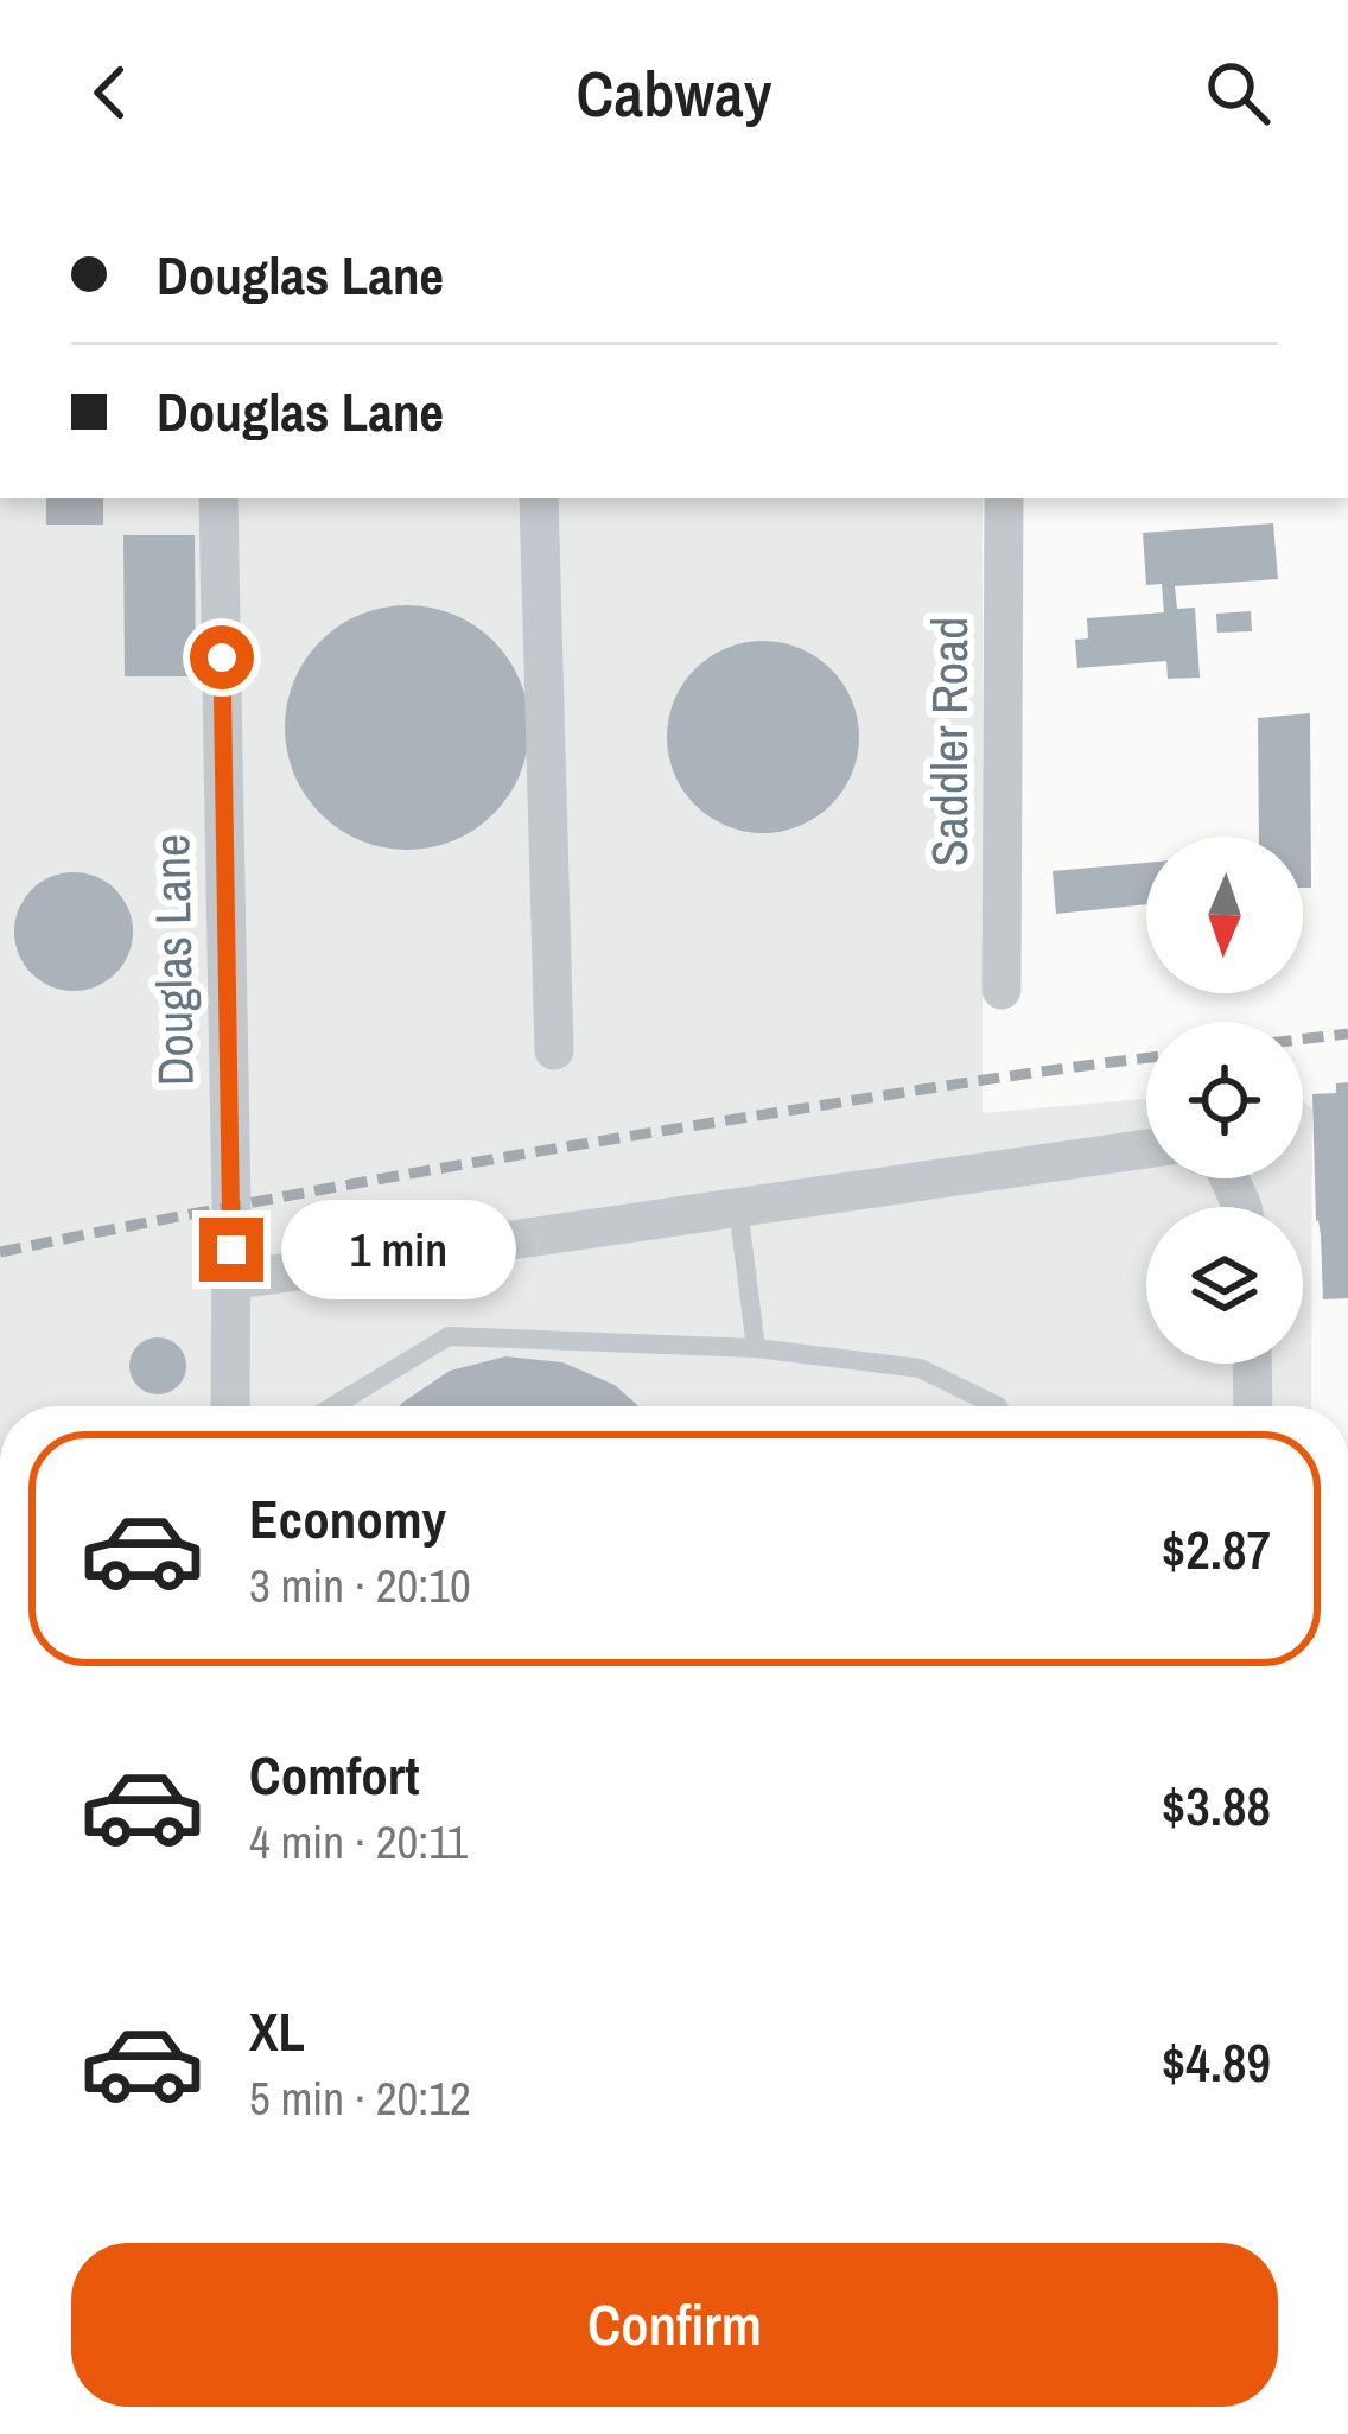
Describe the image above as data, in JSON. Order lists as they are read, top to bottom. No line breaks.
{"streets":{"street":["Saddler Road","Douglas Lane"]},"north":"bottom","page":{"header":"Cabway","banner":["Douglas Lane","Douglas Lane"],"bubble":"1 min","list":[{"name":"Economy","note":"3 min · 20:10","value":"$2.87"},{"name":"Comfort","note":"4 min · 20:11","value":"$3.88"},{"name":"XL","note":"5 min · 20:12","value":"$4.89"}],"buttons":"Confirm"}}
